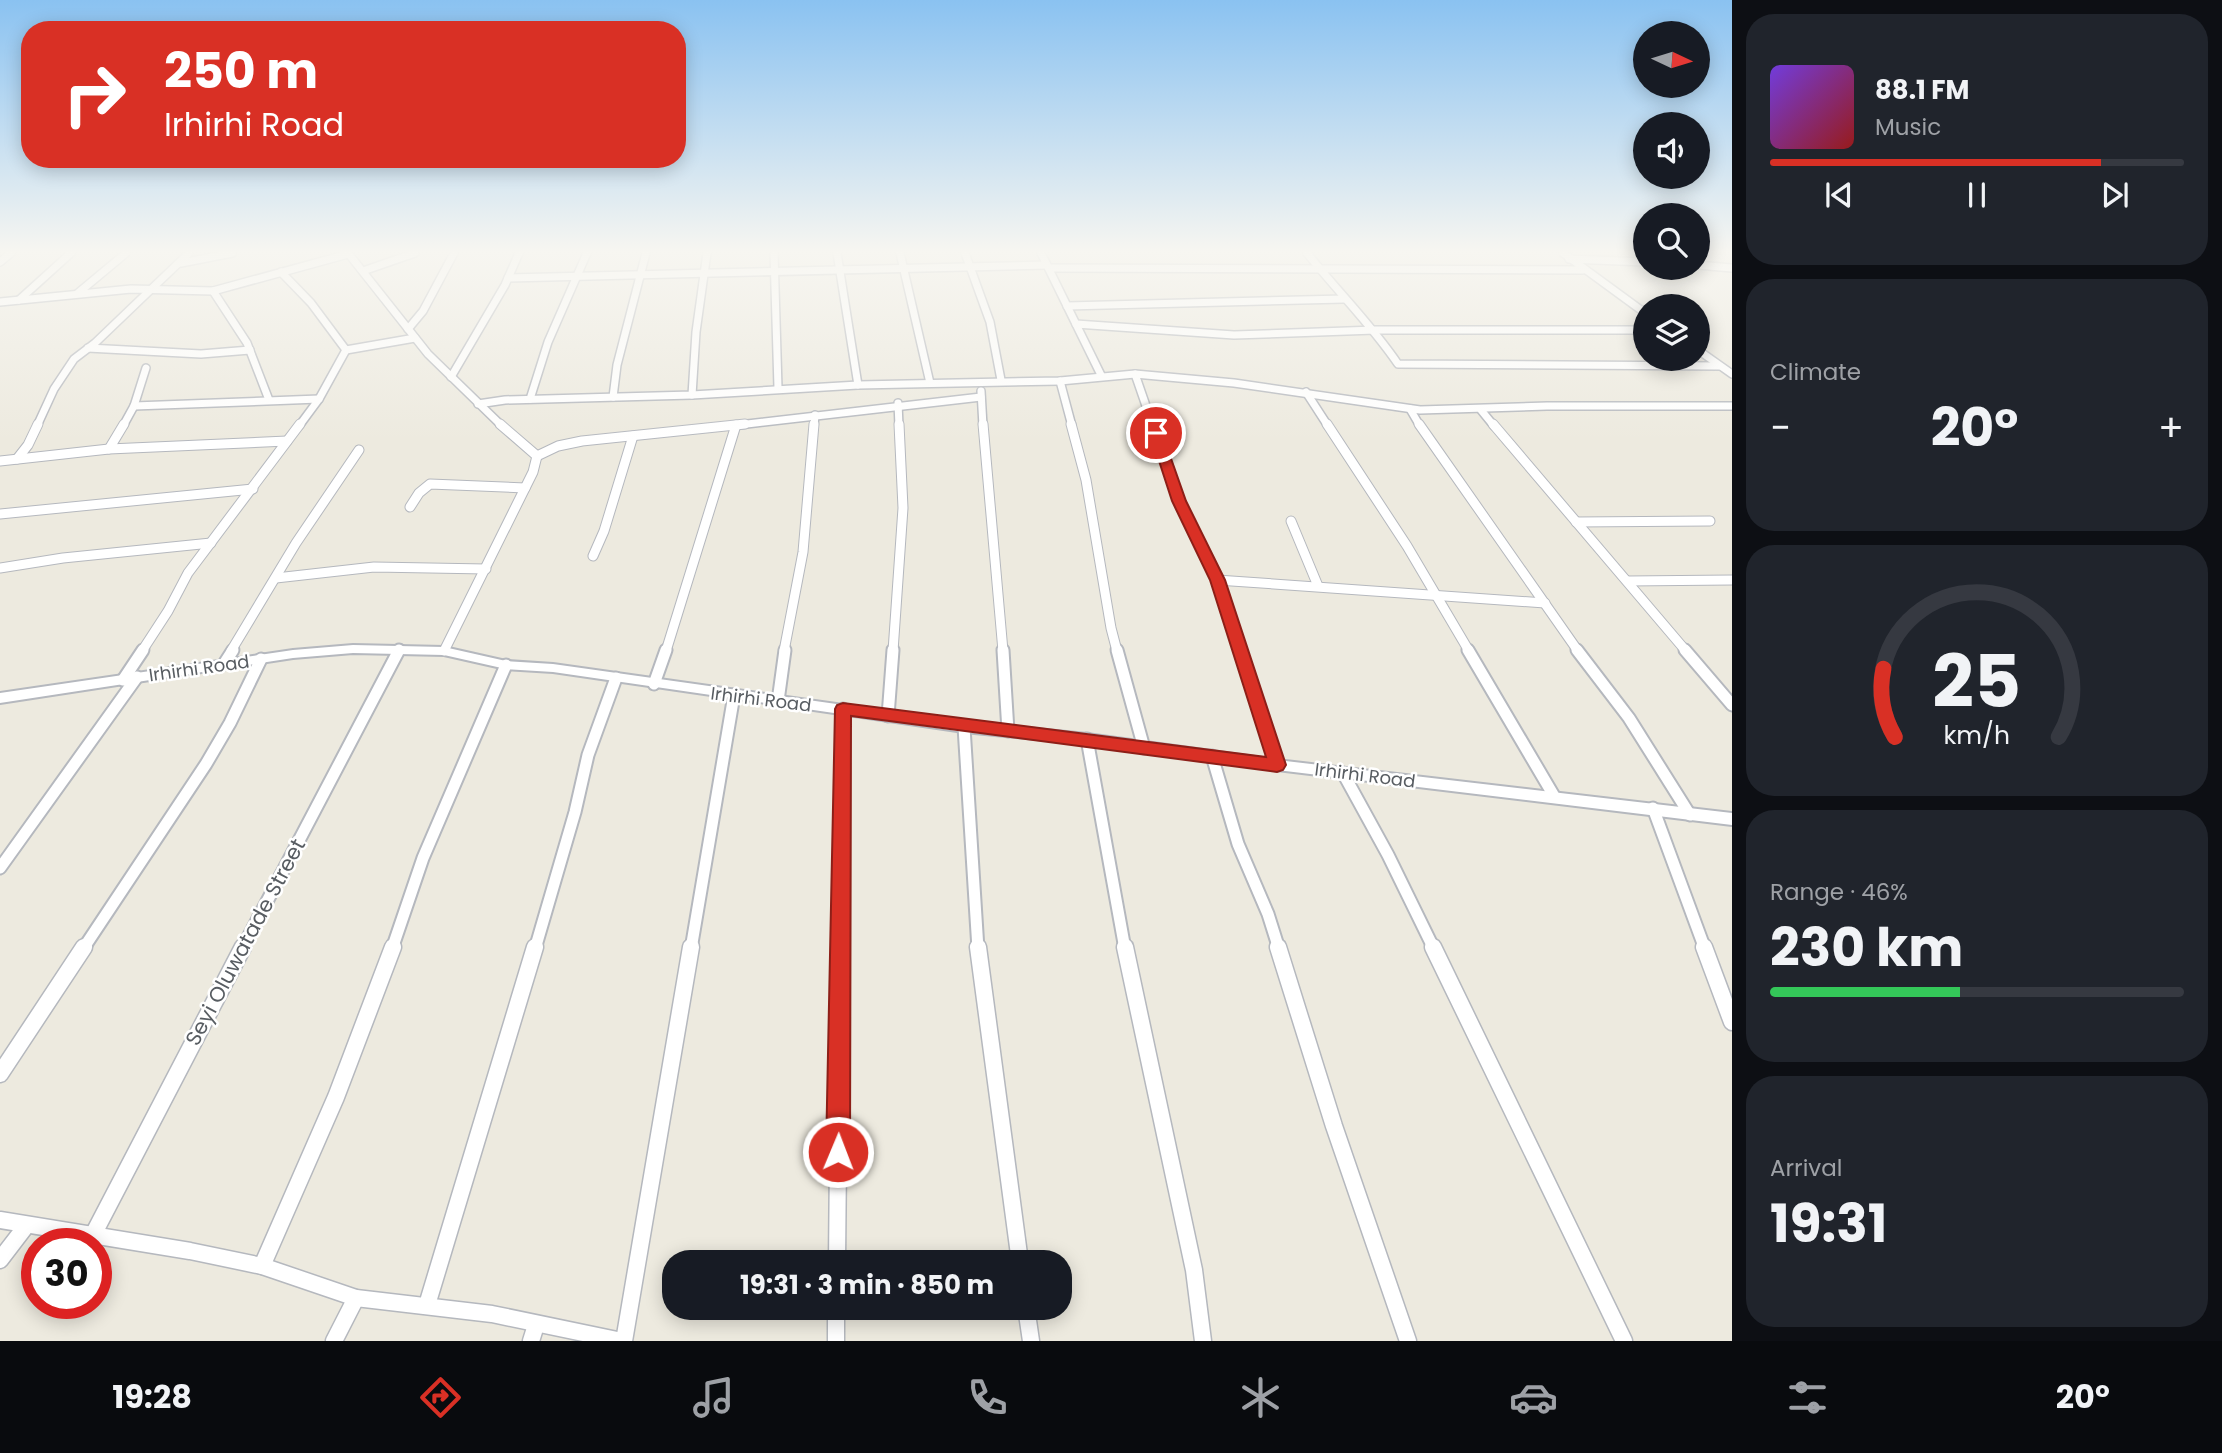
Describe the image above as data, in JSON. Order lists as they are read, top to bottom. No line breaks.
{"streets":{"street":["Irhirhi Road","Seyi Oluwatade Street"]},"crossings":[["Irhirhi Road","Seyi Oluwatade Street"]],"north":"right","page":{"turn":["250 m","Irhirhi Road"],"song":["88.1 FM","Music"],"tile":["Climate",["Range · 46%","230 km"],["Arrival","19:31"]],"heat":["−","20°","+"],"limit":"30","trip":"19:31 · 3 min · 850 m","tabs":["19:28","20°"],"gauge":["25","km/h"]}}
